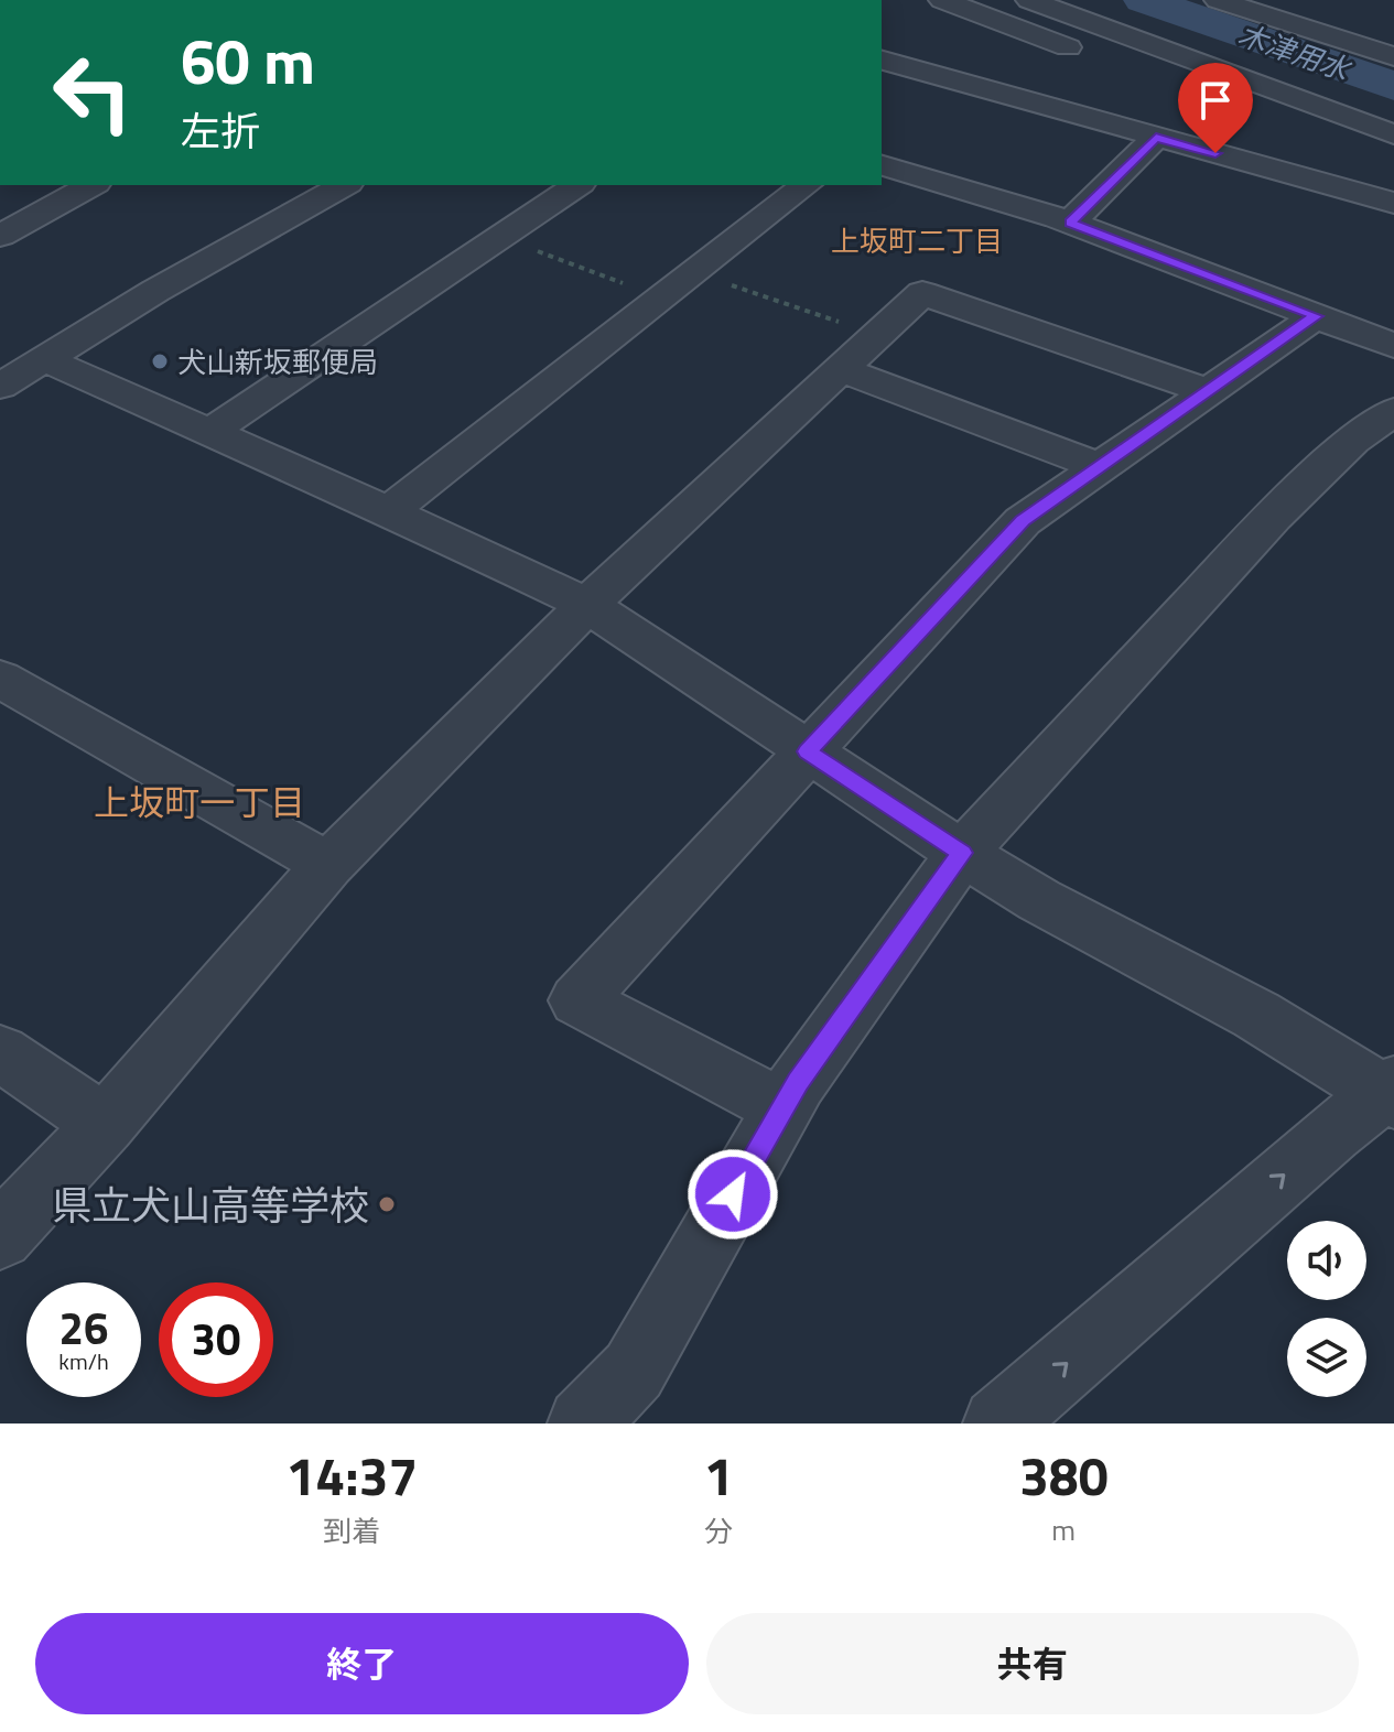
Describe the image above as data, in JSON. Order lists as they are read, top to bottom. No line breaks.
{"districts":["上坂町二丁目","上坂町一丁目"],"water":["木津用水"],"places":["犬山新坂郵便局","県立犬山高等学校"],"page":{"turn":["60 m","左折"],"speed":"26 km/h","limit":"30","eta":["14:37","到着","1","分","380","m"],"buttons":["終了","共有"]}}
